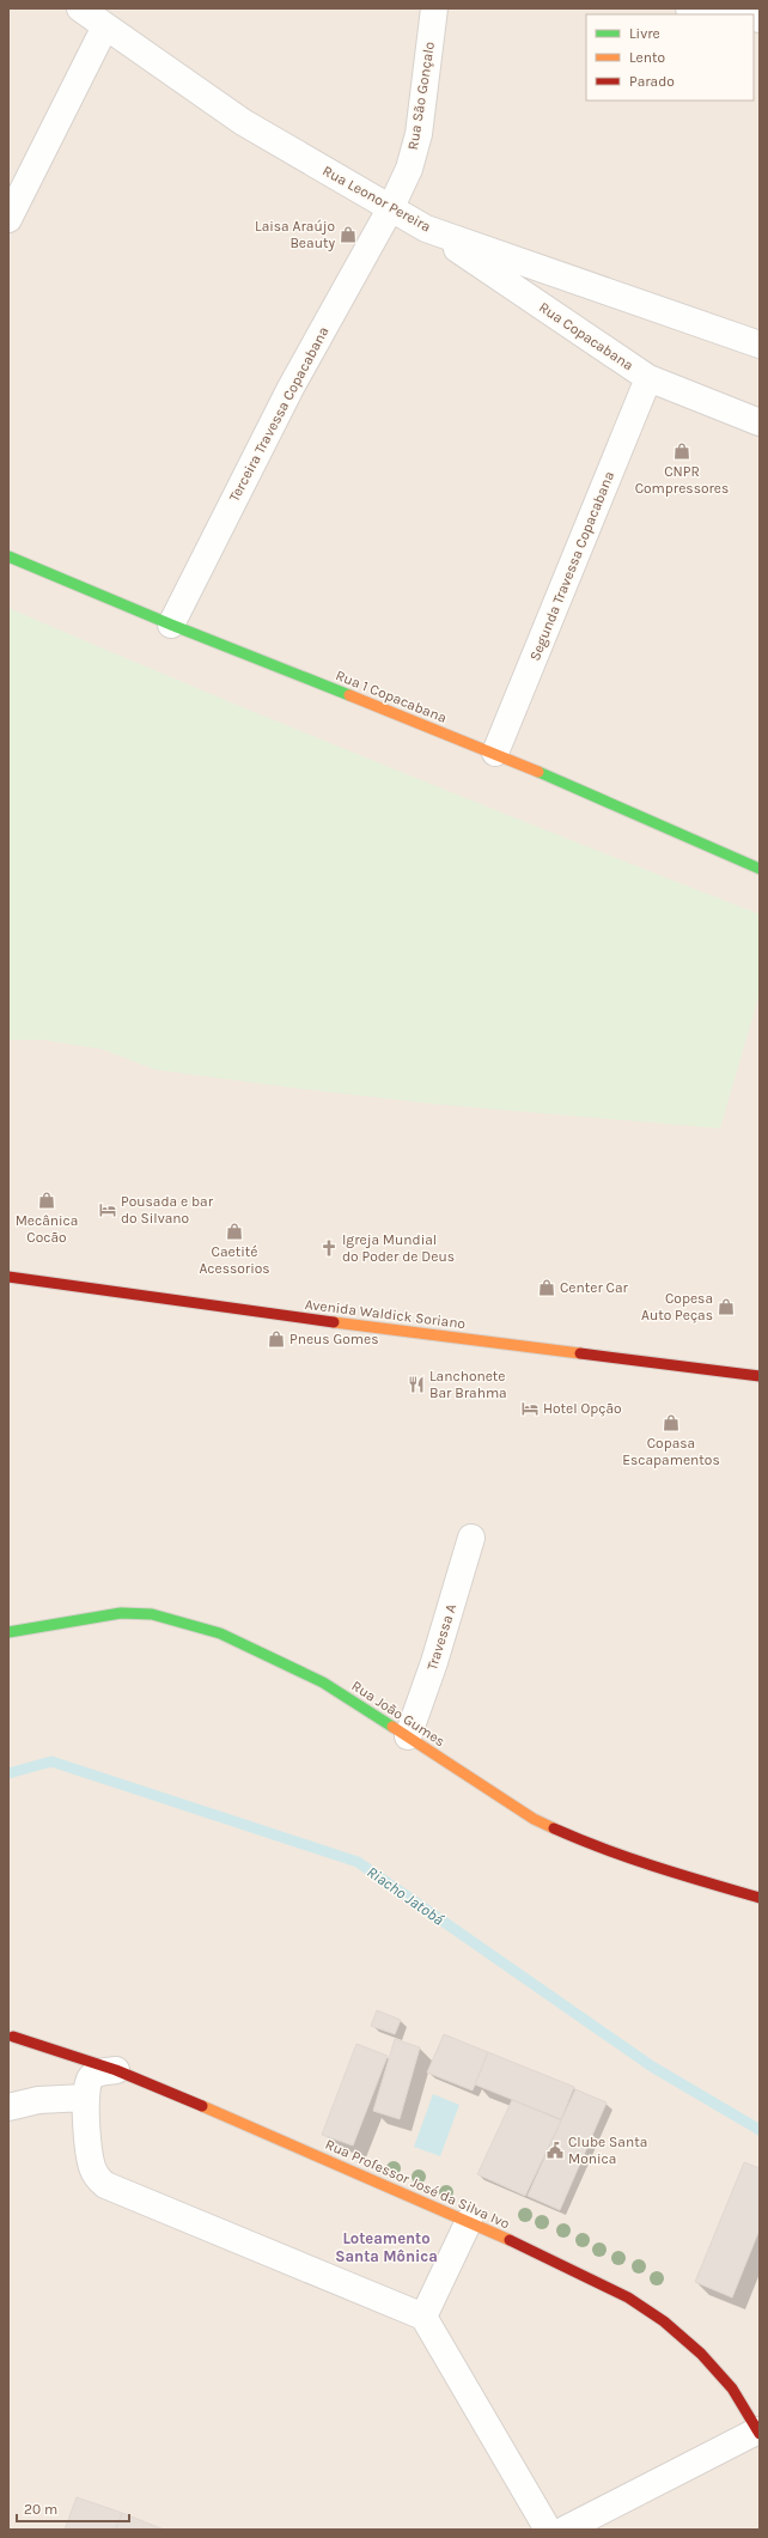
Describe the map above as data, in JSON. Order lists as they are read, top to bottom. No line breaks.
{"streets":{"street":["Rua São Gonçalo","Rua Leonor Pereira","Rua Copacabana","Terceira Travessa Copacabana","Segunda Travessa Copacabana","Rua 1 Copacabana","Avenida Waldick Soriano","Travessa A","Rua João Gumes","Rua Professor José da Silva Ivo"]},"crossings":[["Rua São Gonçalo","Rua Leonor Pereira"],["Rua São Gonçalo","Terceira Travessa Copacabana"],["Rua Leonor Pereira","Rua Copacabana"],["Rua Leonor Pereira","Terceira Travessa Copacabana"],["Rua Copacabana","Segunda Travessa Copacabana"],["Terceira Travessa Copacabana","Rua 1 Copacabana"],["Segunda Travessa Copacabana","Rua 1 Copacabana"],["Travessa A","Rua João Gumes"]],"districts":["Loteamento Santa Mônica"],"water":["Riacho Jatobá"],"places":{"shop":["Laisa Araújo Beauty","CNPR Compressores","Mecânica Cocão","Caetité Acessorios","Center Car","Copesa Auto Peças","Pneus Gomes","Copasa Escapamentos"],"hotel":["Pousada e bar do Silvano","Hotel Opção"],"church":["Igreja Mundial do Poder de Deus"],"restaurant":["Lanchonete Bar Brahma"],"public building":["Clube Santa Monica"]},"legend":["Livre","Lento","Parado"],"scale_bar":"20 m"}
